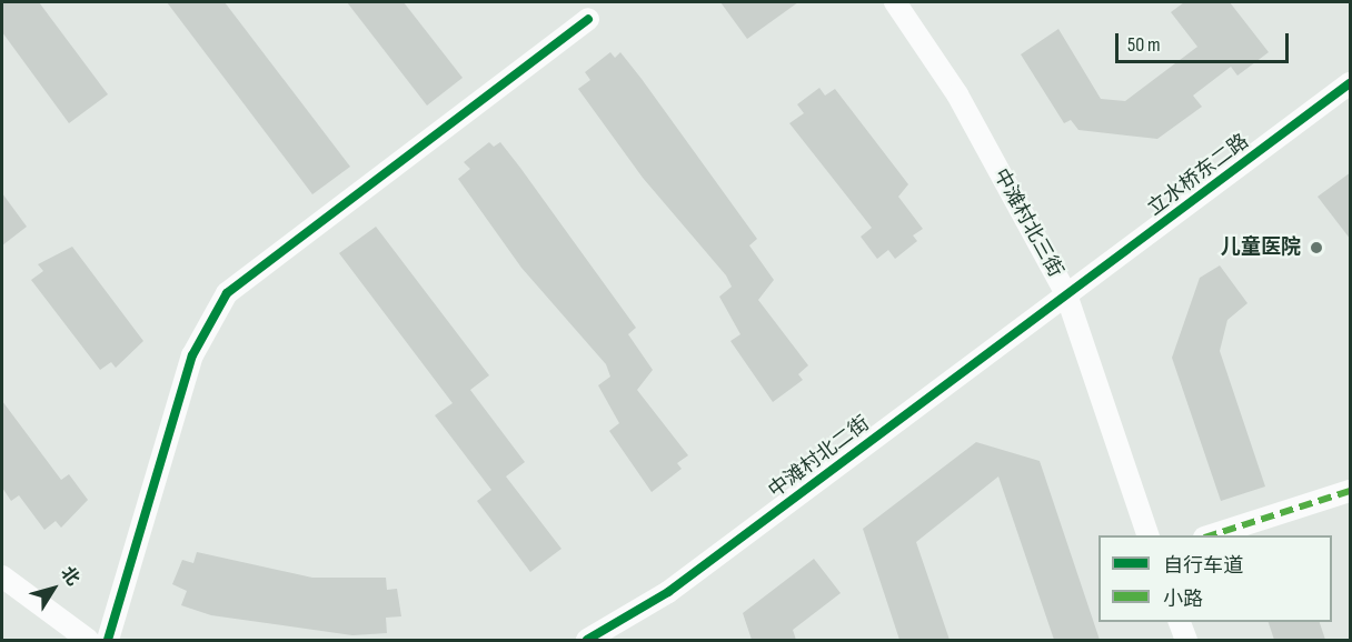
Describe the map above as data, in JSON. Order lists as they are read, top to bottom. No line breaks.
{"streets":{"street":["立水桥东二路","中滩村北三街","中滩村北二街"]},"crossings":[["立水桥东二路","中滩村北三街"],["立水桥东二路","中滩村北二街"],["中滩村北三街","中滩村北二街"]],"places":["儿童医院"],"legend":["自行车道","小路"],"scale_bar":"50 m","north":"top right"}
